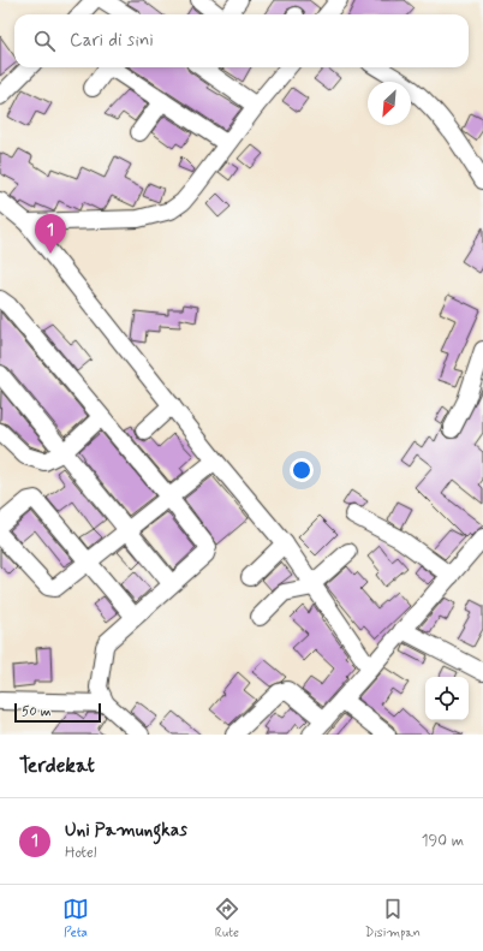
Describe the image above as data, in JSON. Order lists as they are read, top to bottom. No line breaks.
{"scale_bar":"50 m","north":"bottom left","page":{"search":"Cari di sini","pins":"1","scale":"50 m","heading":"Terdekat","list":[{"mark":"1","name":"Uni Pamungkas","note":"Hotel","value":"190 m"}],"nav":["Peta","Rute","Disimpan"]}}
